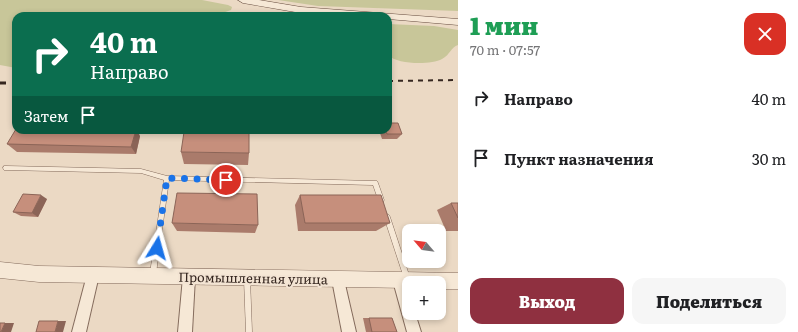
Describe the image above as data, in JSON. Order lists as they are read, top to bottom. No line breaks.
{"streets":{"street":["Промышленная улица"]},"north":"top left","page":{"heading":["1 мин","70 m · 07:57"],"turn":["40 m","Направо"],"list":[{"name":"Направо","value":"40 m"},{"name":"Пункт назначения","value":"30 m"}],"then":"Затем","map_buttons":"+","buttons":["Выход","Поделиться"]}}
